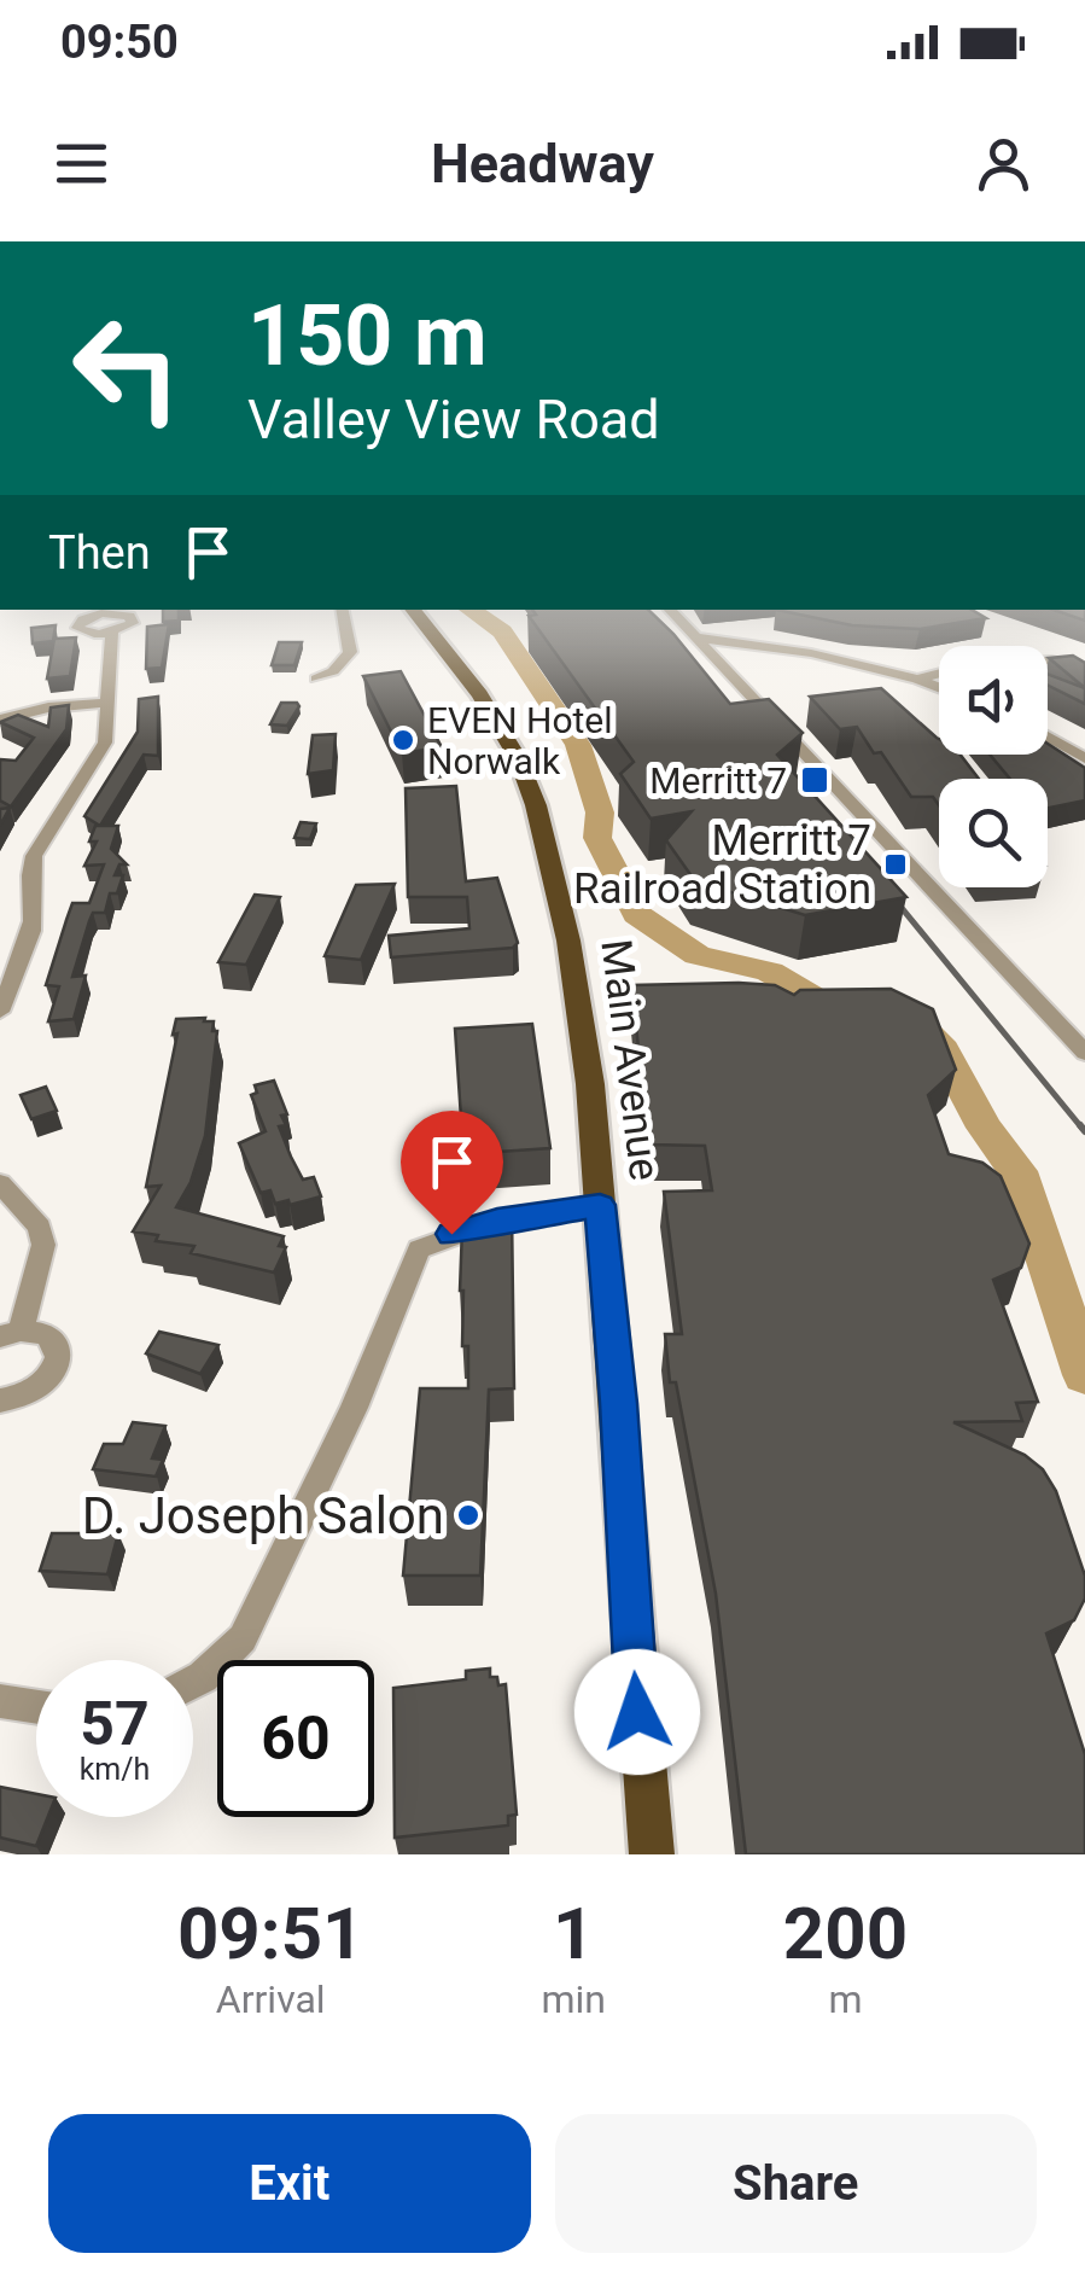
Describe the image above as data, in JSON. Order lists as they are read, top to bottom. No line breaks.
{"streets":{"main road":["Main Avenue"]},"places":{"other":["EVEN Hotel Norwalk","D. Joseph Salon"],"transit":["Merritt 7","Merritt 7 Railroad Station"]},"page":{"status":"09:50","header":"Headway","turn":["150 m","Valley View Road"],"then":"Then","speed":"57 km/h","limit":"60","eta":["09:51","Arrival","1","min","200","m"],"buttons":["Exit","Share"]}}
